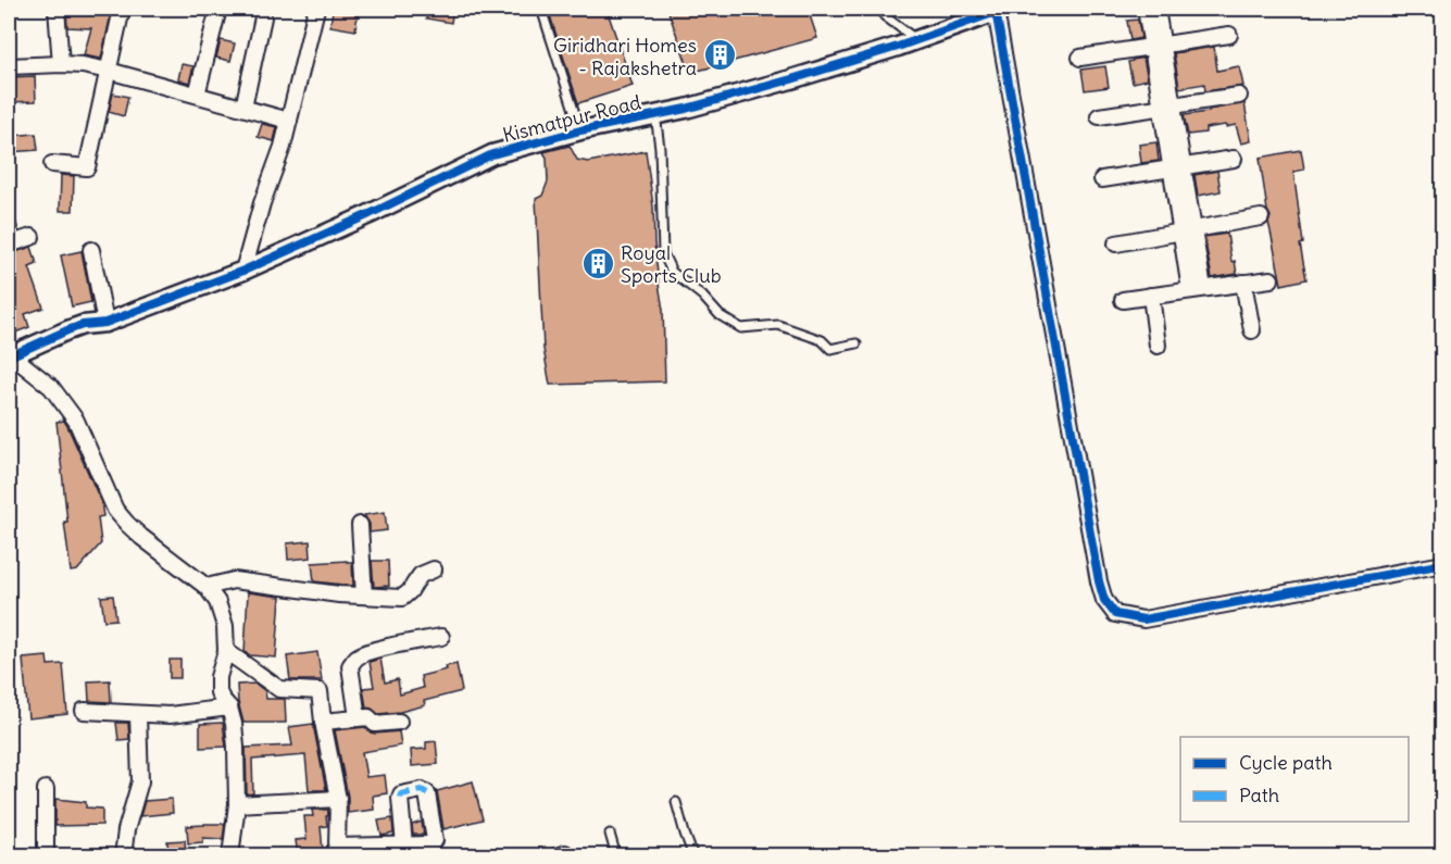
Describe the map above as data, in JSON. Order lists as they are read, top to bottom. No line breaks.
{"streets":{"street":["Kismatpur Road"]},"places":{"building":["Giridhari Homes - Rajakshetra","Royal Sports Club"]},"legend":["Cycle path","Path"]}
